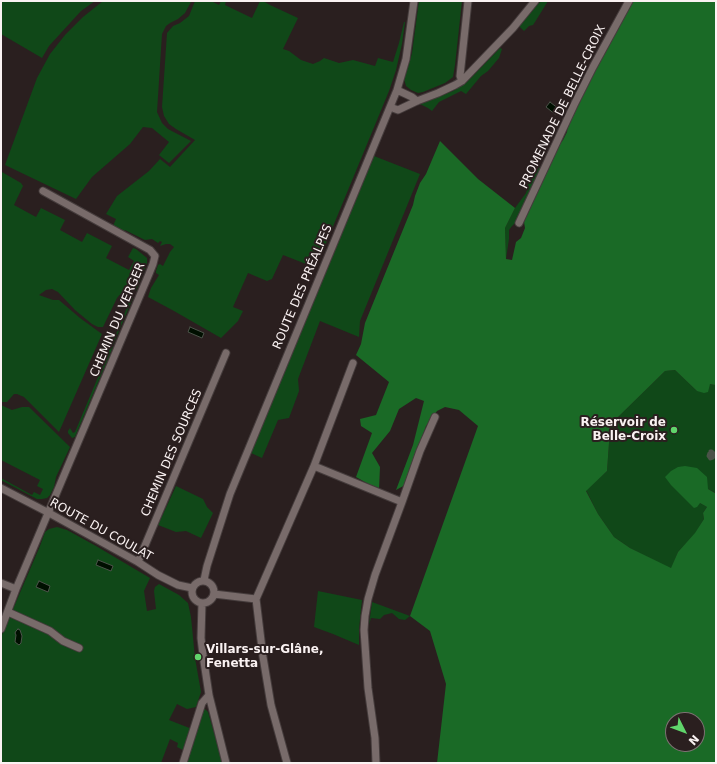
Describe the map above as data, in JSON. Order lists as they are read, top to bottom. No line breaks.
{"streets":{"street":["PROMENADE DE BELLE-CROIX","ROUTE DES PRÉALPES","CHEMIN DU VERGER","CHEMIN DES SOURCES","ROUTE DU COULAT"]},"crossings":[["ROUTE DES PRÉALPES","ROUTE DU COULAT"],["CHEMIN DU VERGER","ROUTE DU COULAT"],["CHEMIN DES SOURCES","ROUTE DU COULAT"]],"places":["Réservoir de Belle-Croix","Villars-sur-Glâne, Fenetta"],"north":"bottom right"}
